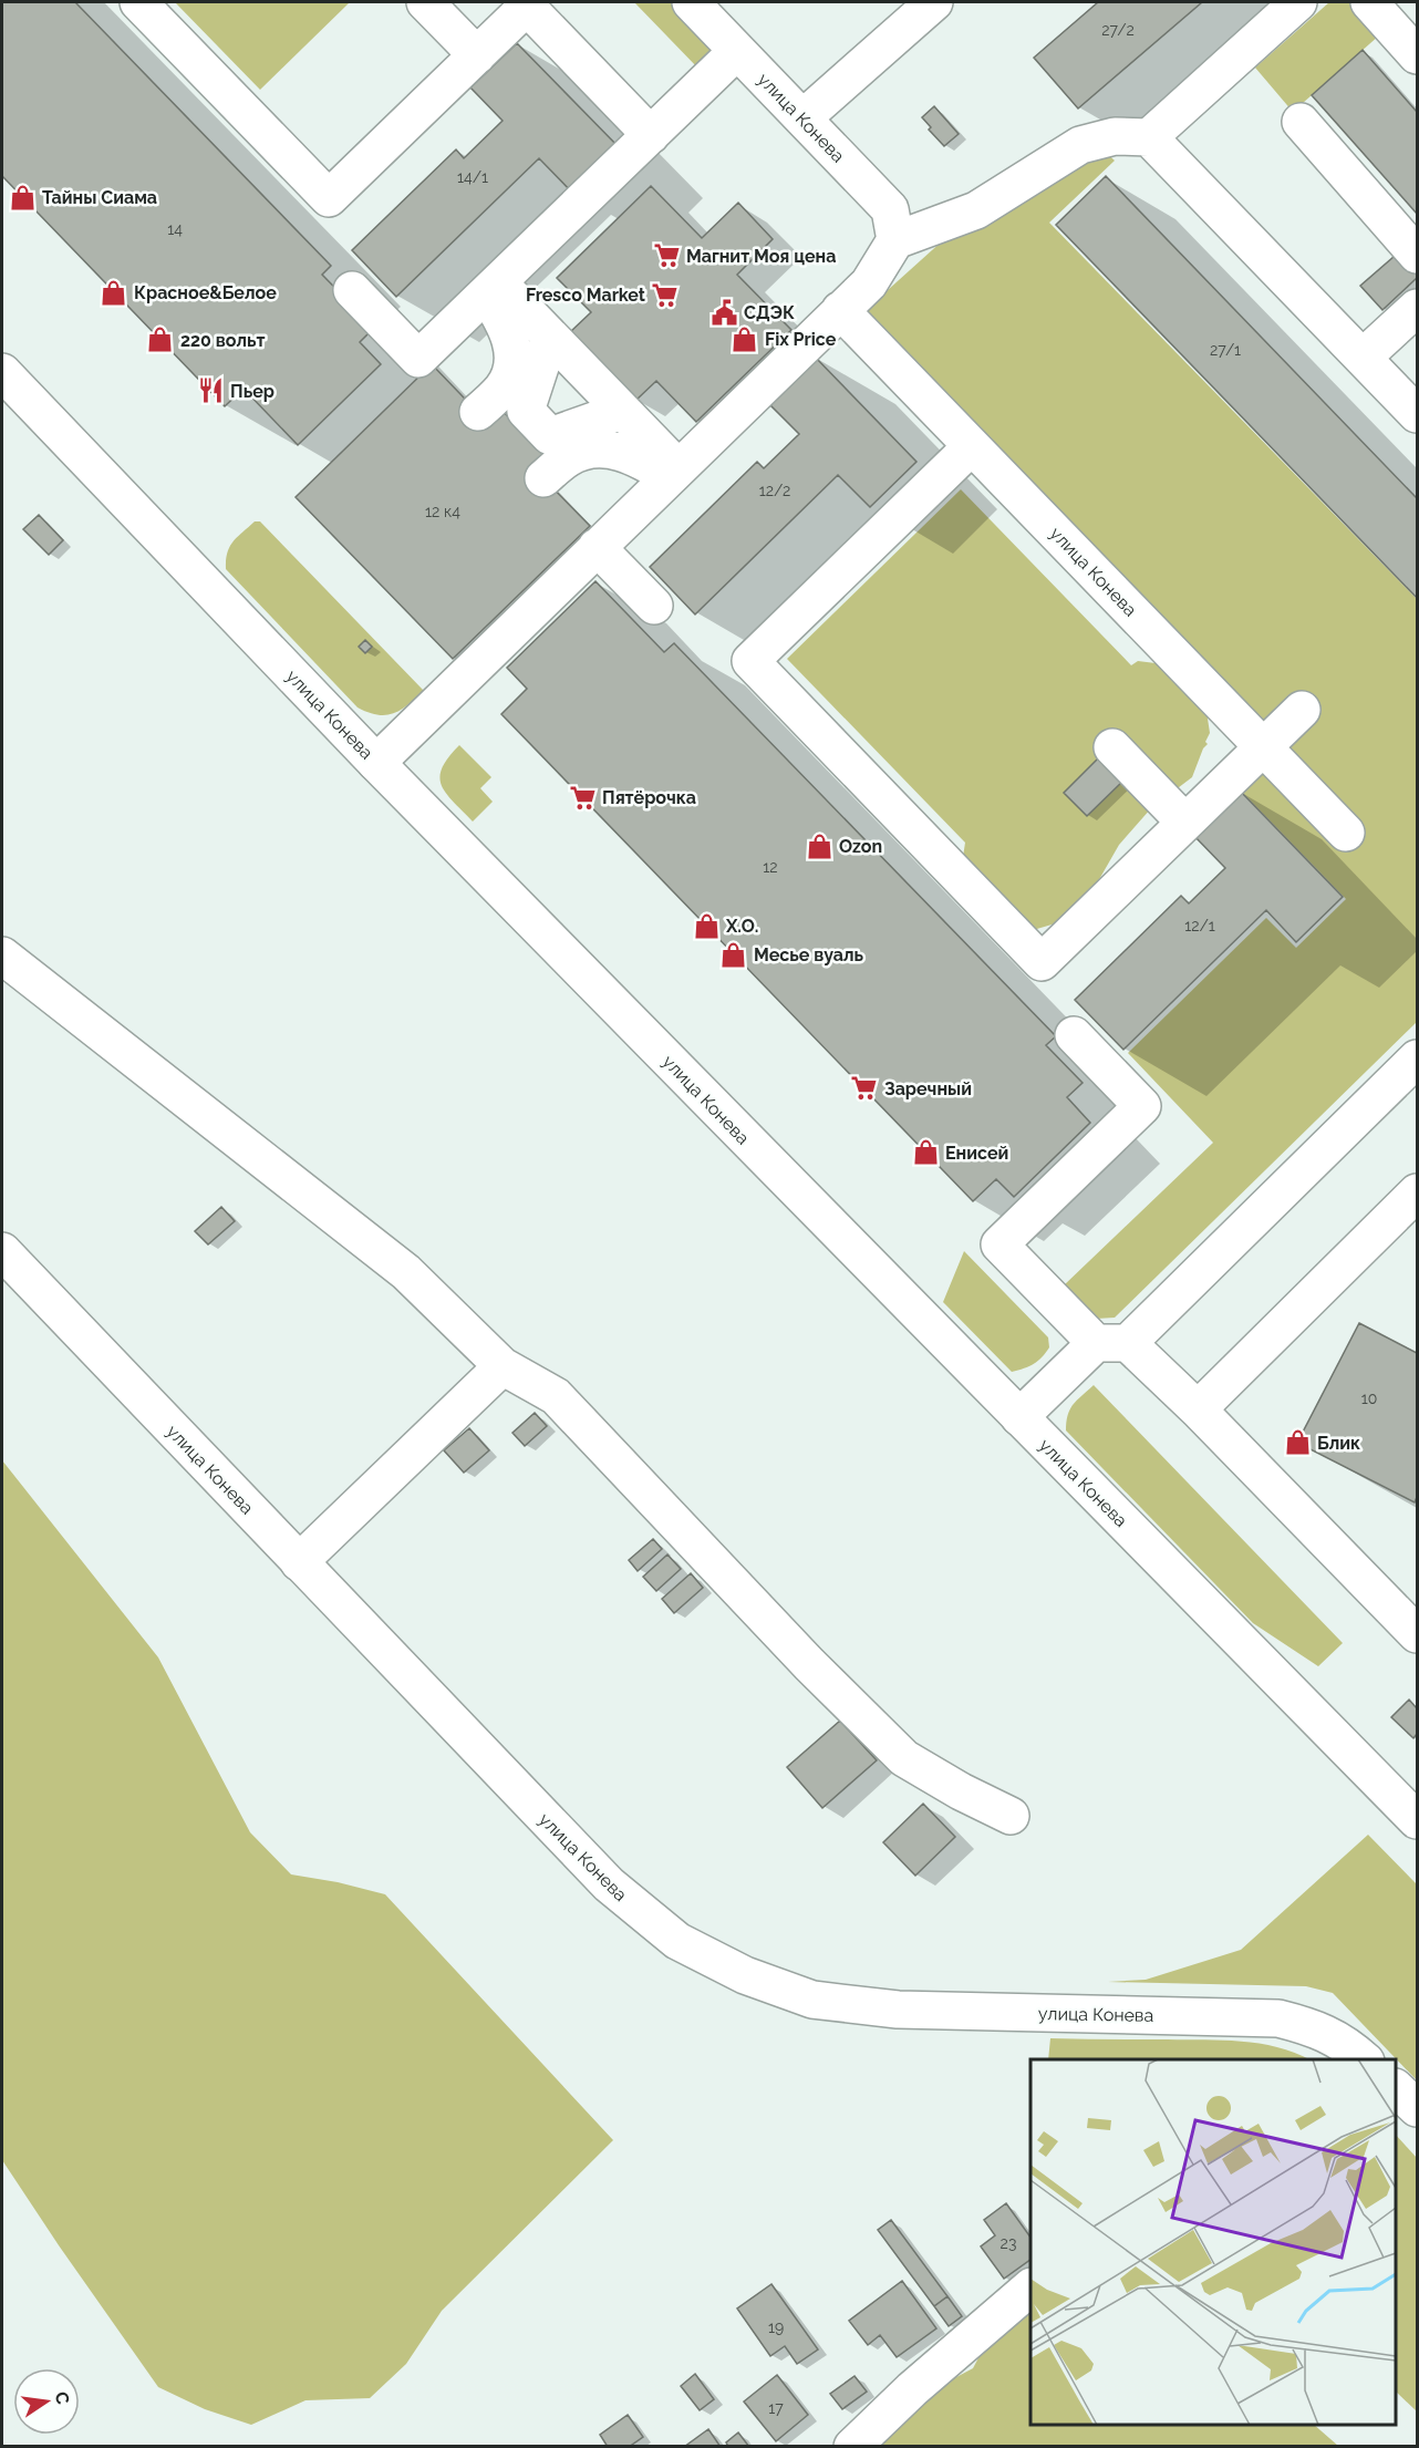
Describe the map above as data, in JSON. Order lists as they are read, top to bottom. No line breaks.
{"streets":{"main road":["улица Конева"]},"places":{"shop":["Тайны Сиама","Красное&Белое","Fix Price","220 вольт","Ozon","X.O.","Месье вуаль","Енисей","Блик"],"supermarket":["Магнит Моя цена","Fresco Market","Пятёрочка","Заречный"],"public building":["СДЭК"],"restaurant":["Пьер"]},"house_numbers":["27/2","14/1","14","27/1","12/2","12 к4","12","12/1","10","23","19","17"],"north":"right"}
